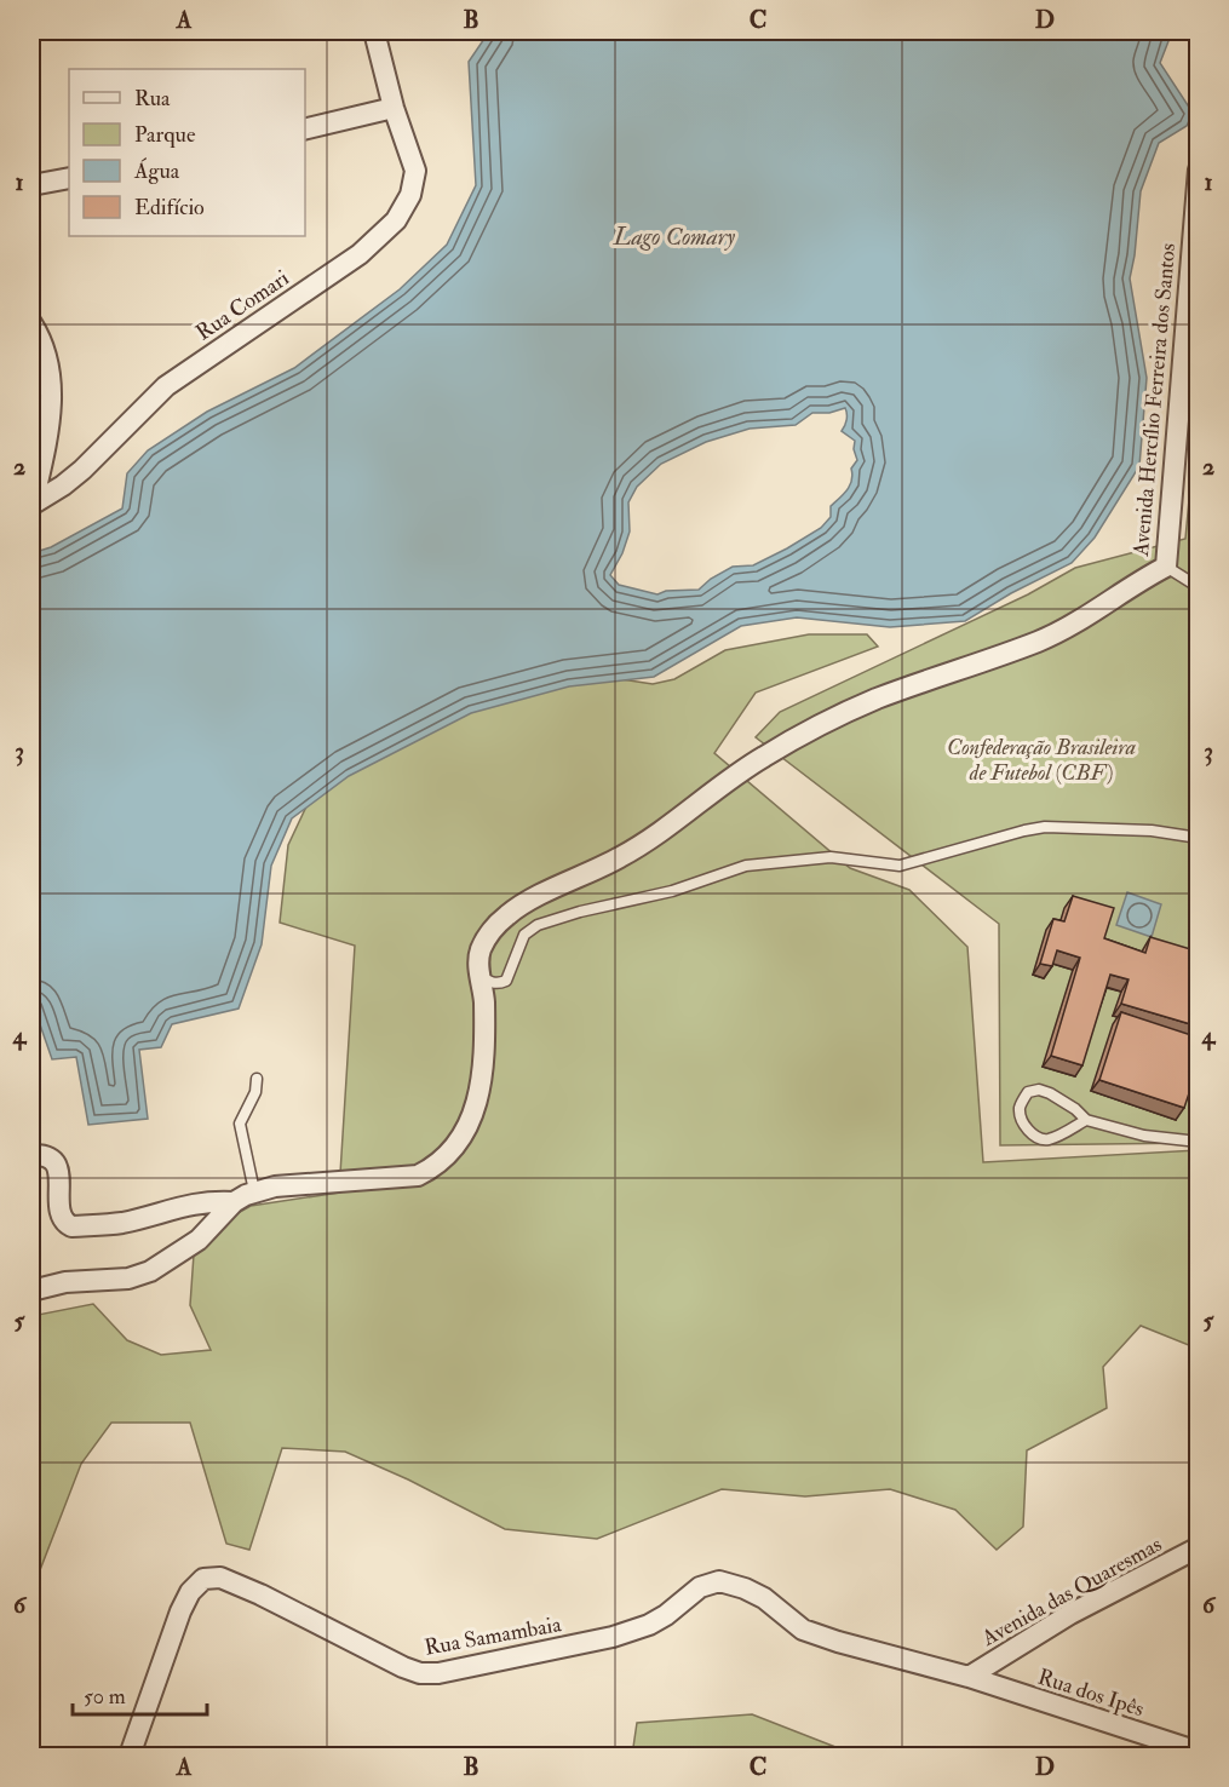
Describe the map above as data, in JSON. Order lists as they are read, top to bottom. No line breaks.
{"streets":{"street":["Rua Comari","Avenida Hercílio Ferreira dos Santos","Avenida das Quaresmas","Rua Samambaia","Rua dos Ipês"]},"crossings":[["Avenida das Quaresmas","Rua Samambaia"],["Avenida das Quaresmas","Rua dos Ipês"],["Rua Samambaia","Rua dos Ipês"]],"water":["Lago Comary"],"parks":["Confederação Brasileira de Futebol (CBF)"],"legend":["Rua","Parque","Água","Edifício"],"scale_bar":"50 m","grid":{"columns":["A","B","C","D"],"rows":["1","2","3","4","5","6"]}}
